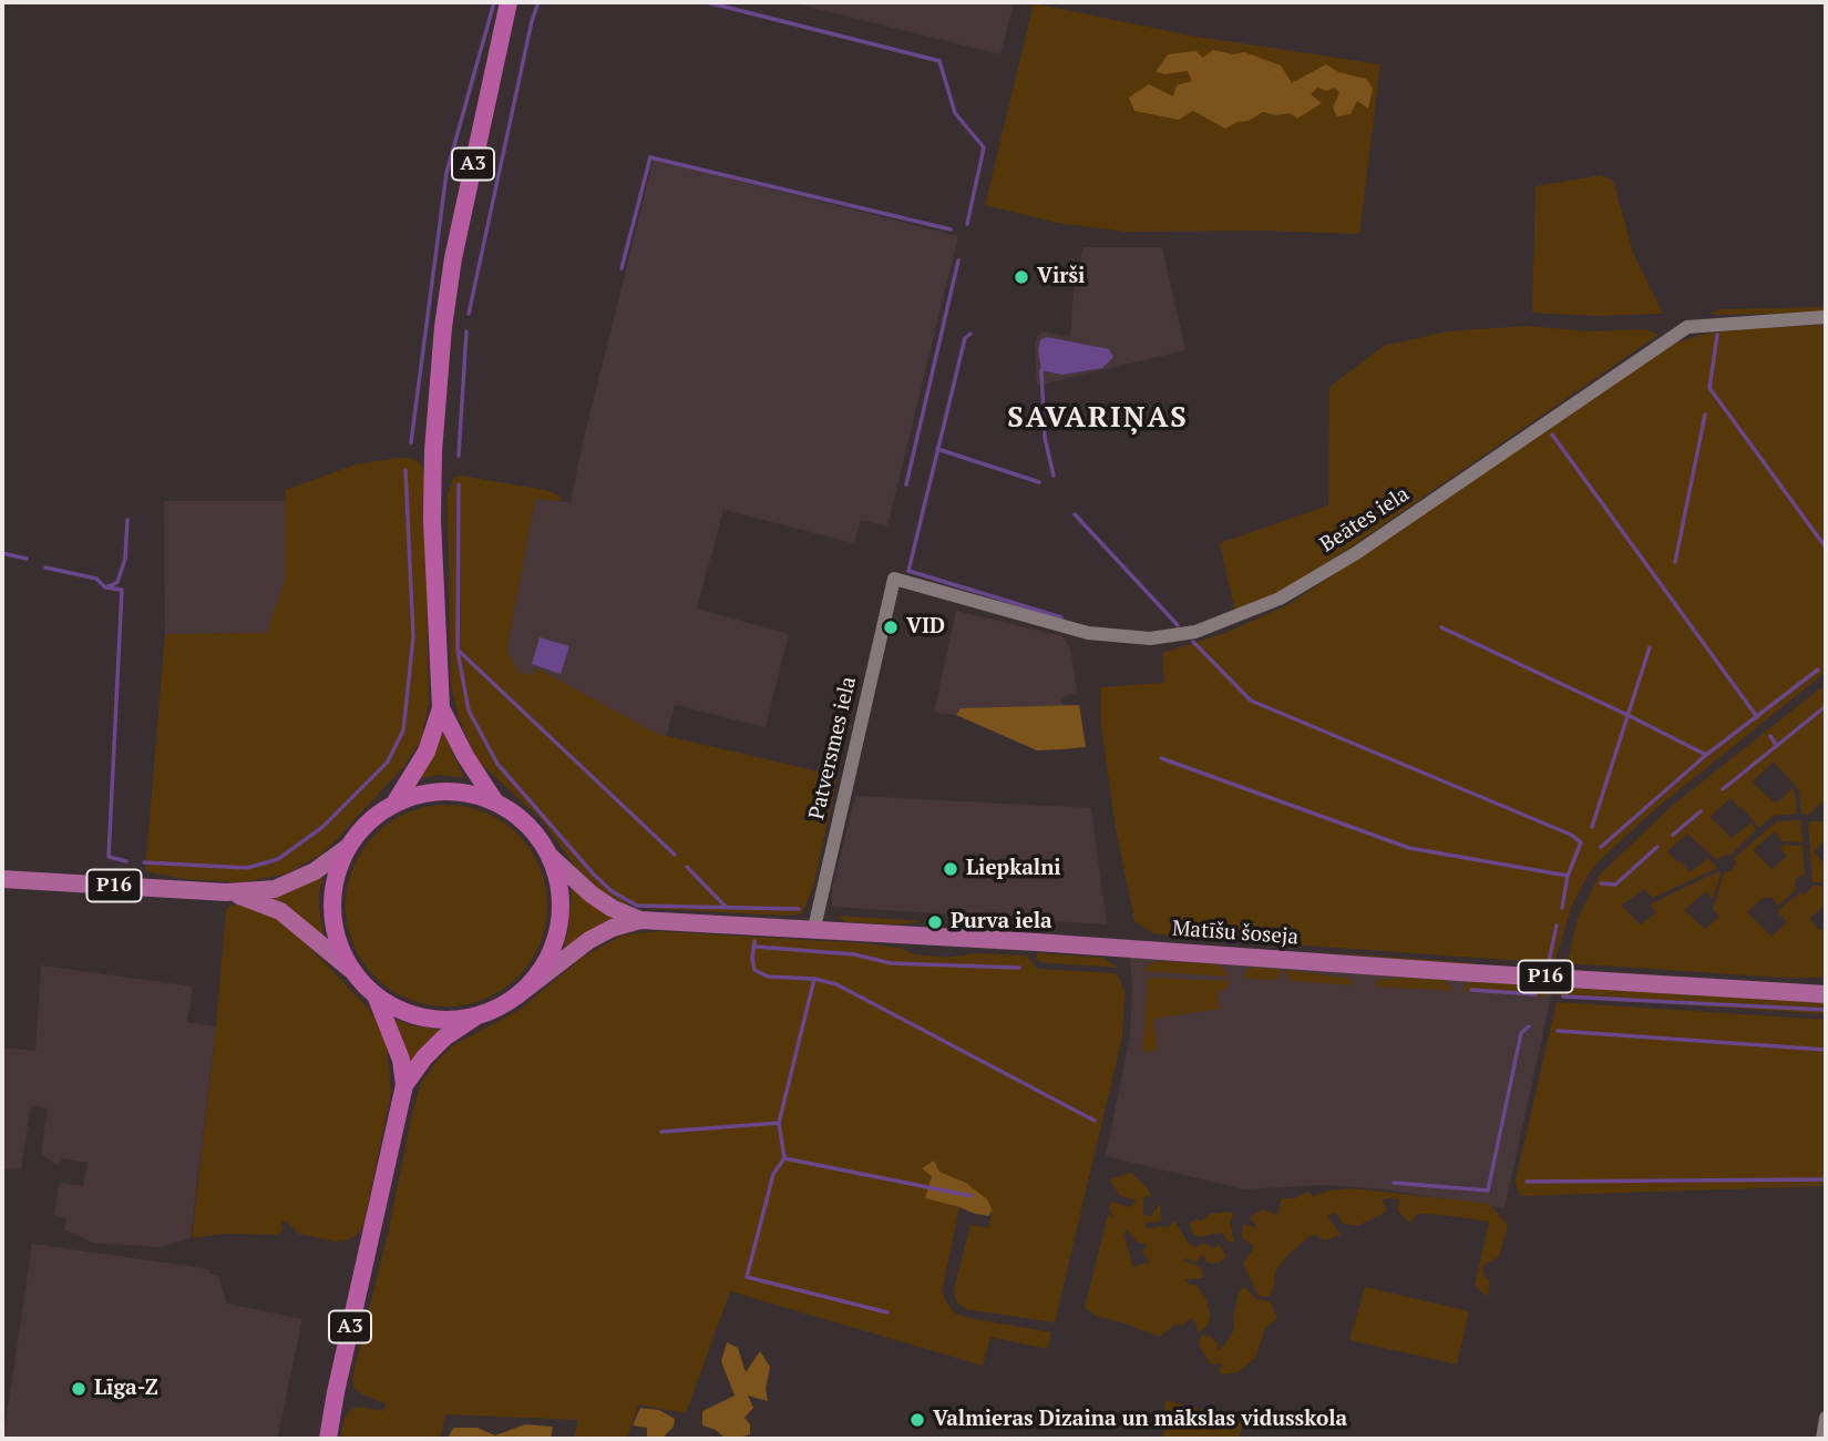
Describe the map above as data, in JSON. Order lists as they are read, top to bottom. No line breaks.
{"streets":{"highway":["A3"],"main road":["P16","Matīšu šoseja"],"street":["Beātes iela","Patversmes iela"]},"crossings":[["A3","P16"],["A3","Matīšu šoseja"],["Beātes iela","Patversmes iela"],["Patversmes iela","Matīšu šoseja"],["P16","Matīšu šoseja"]],"districts":["SAVARIŅAS"],"places":["Virši","VID","Liepkalni","Purva iela","Līga-Z","Valmieras Dizaina un mākslas vidusskola"]}
